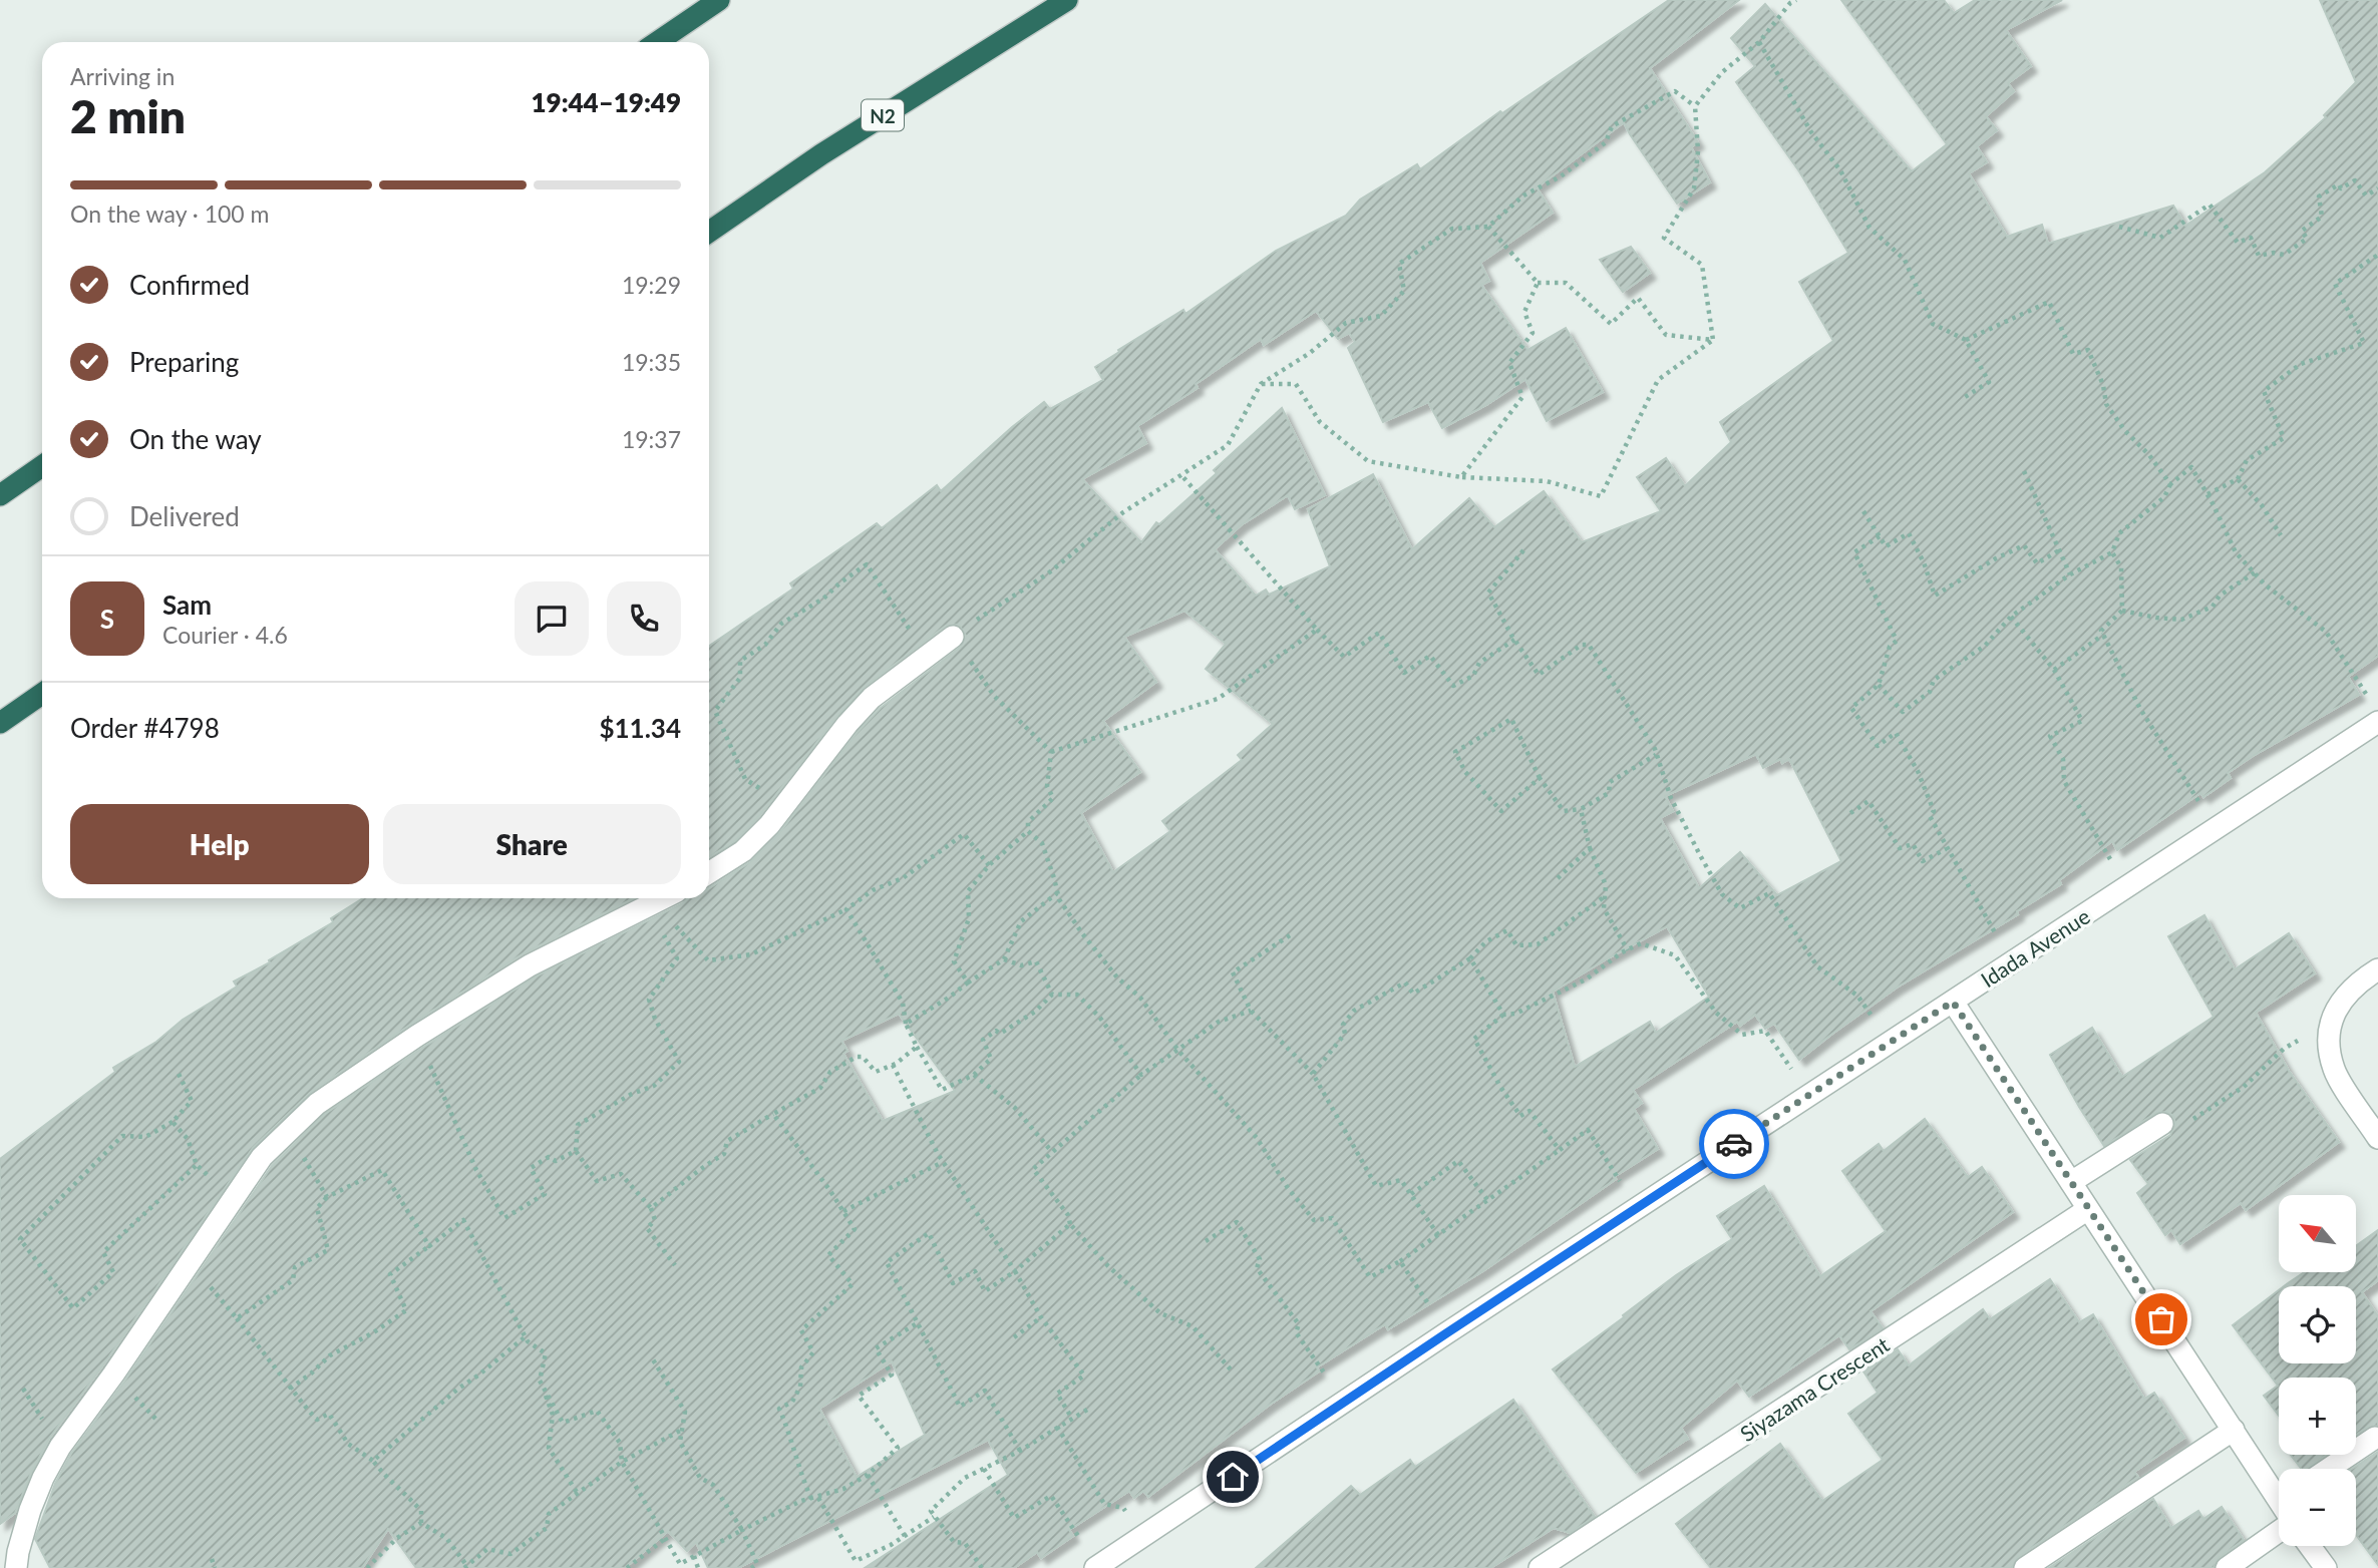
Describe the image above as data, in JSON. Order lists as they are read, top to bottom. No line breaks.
{"streets":{"highway":["N2"],"street":["Idada Avenue","Siyazama Crescent"]},"north":"top left","page":{"heading":["2 min","Arriving in","19:44–19:49"],"panel":["Sam","Courier · 4.6","Order #4798","$11.34"],"bar":"On the way · 100 m","list":[["Confirmed","19:29"],["Preparing","19:35"],["On the way","19:37"],"Delivered"],"round":"S","buttons":["Help","Share"],"map_buttons":["+","−"]}}
